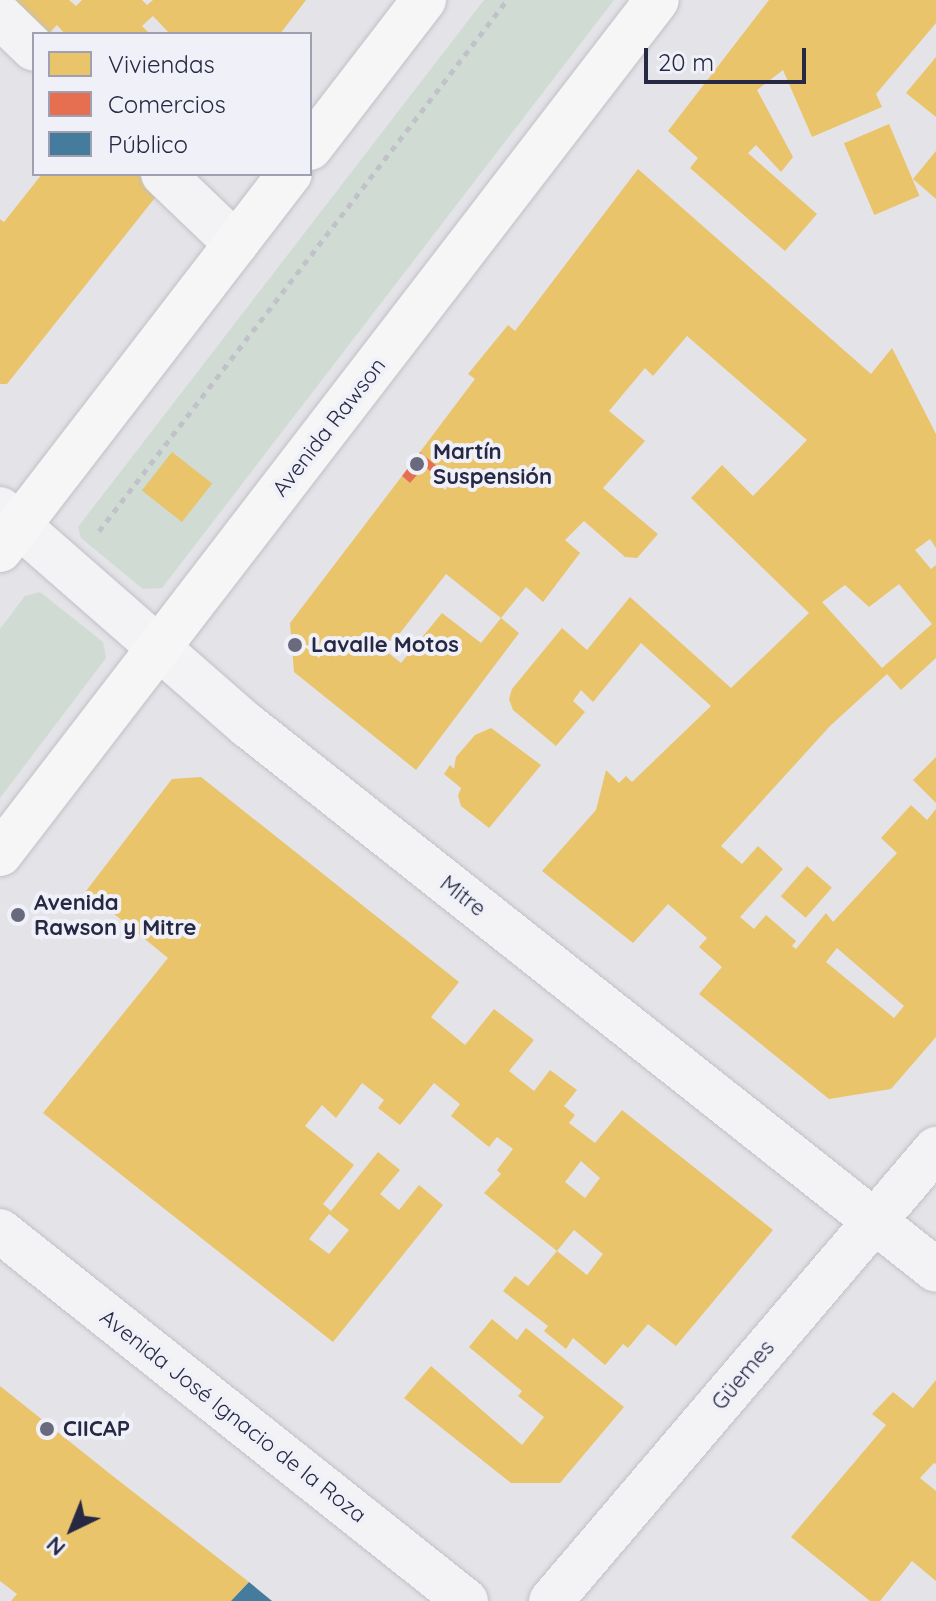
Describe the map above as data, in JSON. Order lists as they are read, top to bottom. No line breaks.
{"streets":{"main road":["Avenida Rawson"],"street":["Mitre","Güemes","Avenida José Ignacio de la Roza"]},"crossings":[["Avenida Rawson","Mitre"],["Mitre","Güemes"]],"places":["Martín Suspensión","Lavalle Motos","Avenida Rawson y Mitre","CIICAP"],"legend":["Viviendas","Comercios","Público"],"scale_bar":"20 m","north":"bottom left"}
